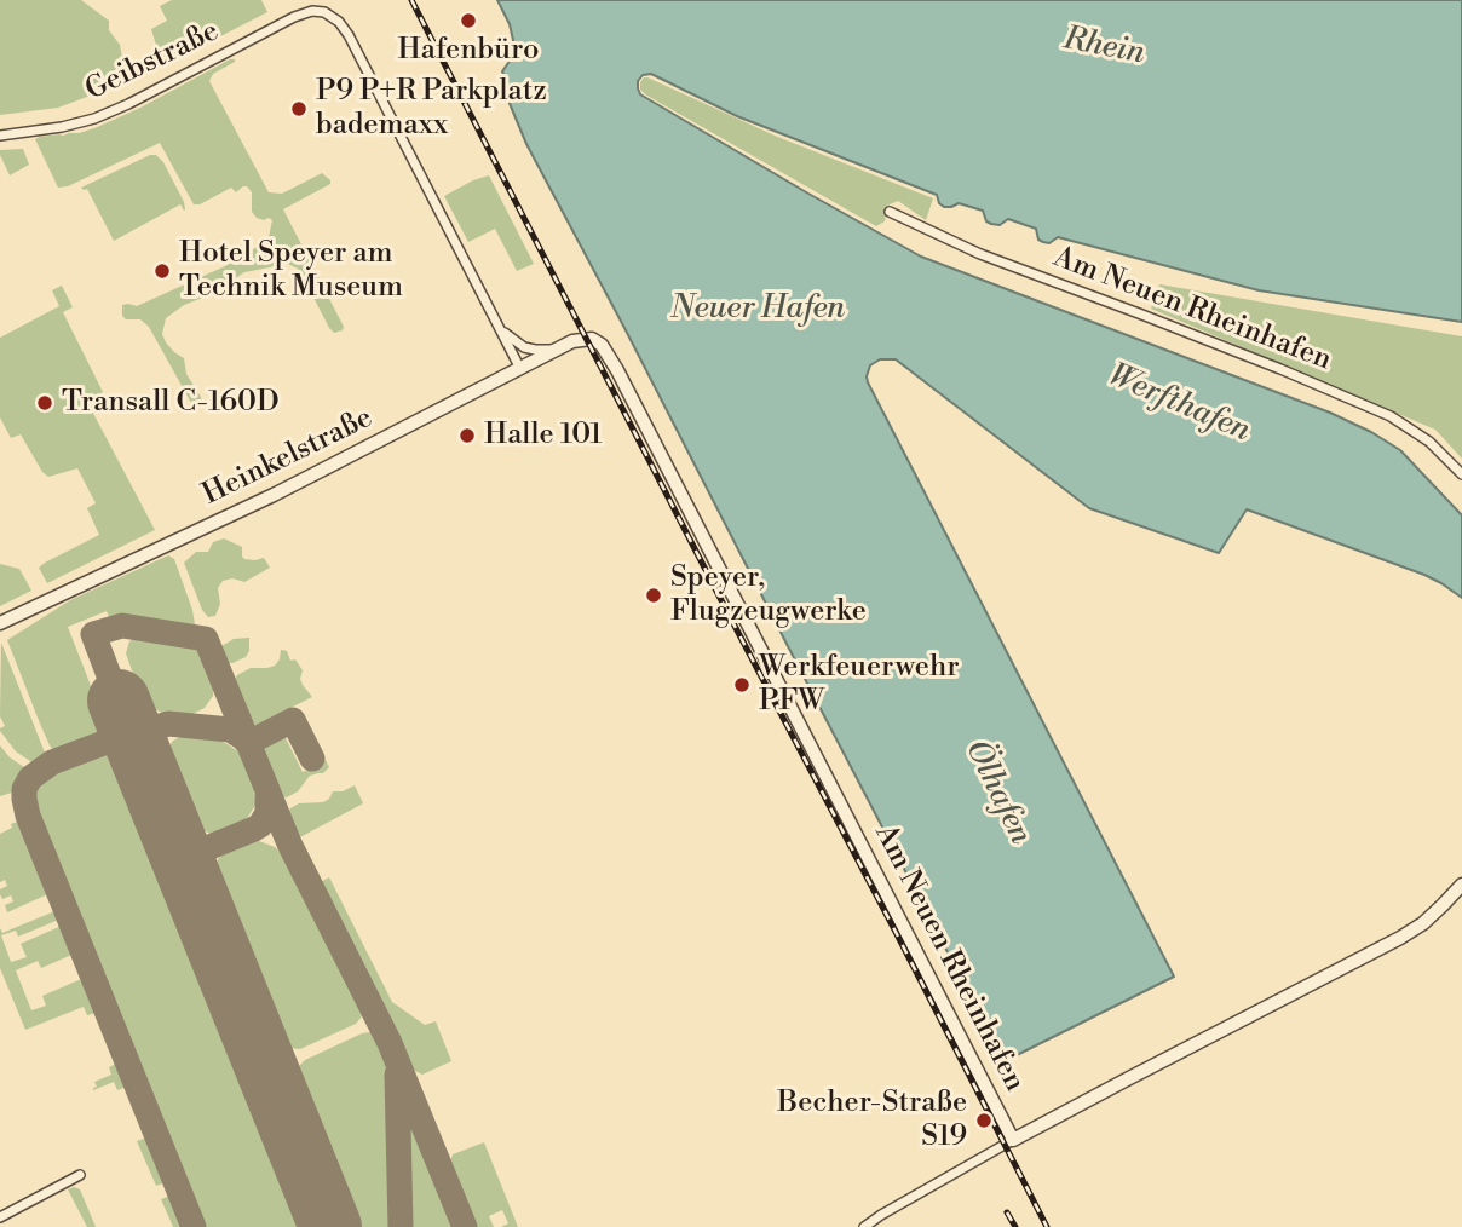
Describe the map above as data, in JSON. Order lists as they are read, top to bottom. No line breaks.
{"streets":{"street":["Geibstraße","Am Neuen Rheinhafen","Heinkelstraße"]},"crossings":[["Am Neuen Rheinhafen","Heinkelstraße"]],"water":["Rhein","Neuer Hafen","Werfthafen","Ölhafen"],"places":["Hafenbüro","P9 P+R Parkplatz bademaxx","Hotel Speyer am Technik Museum","Transall C-160D","Halle 101","Speyer, Flugzeugwerke","Werkfeuerwehr PFW","Becher-Straße S19"]}
